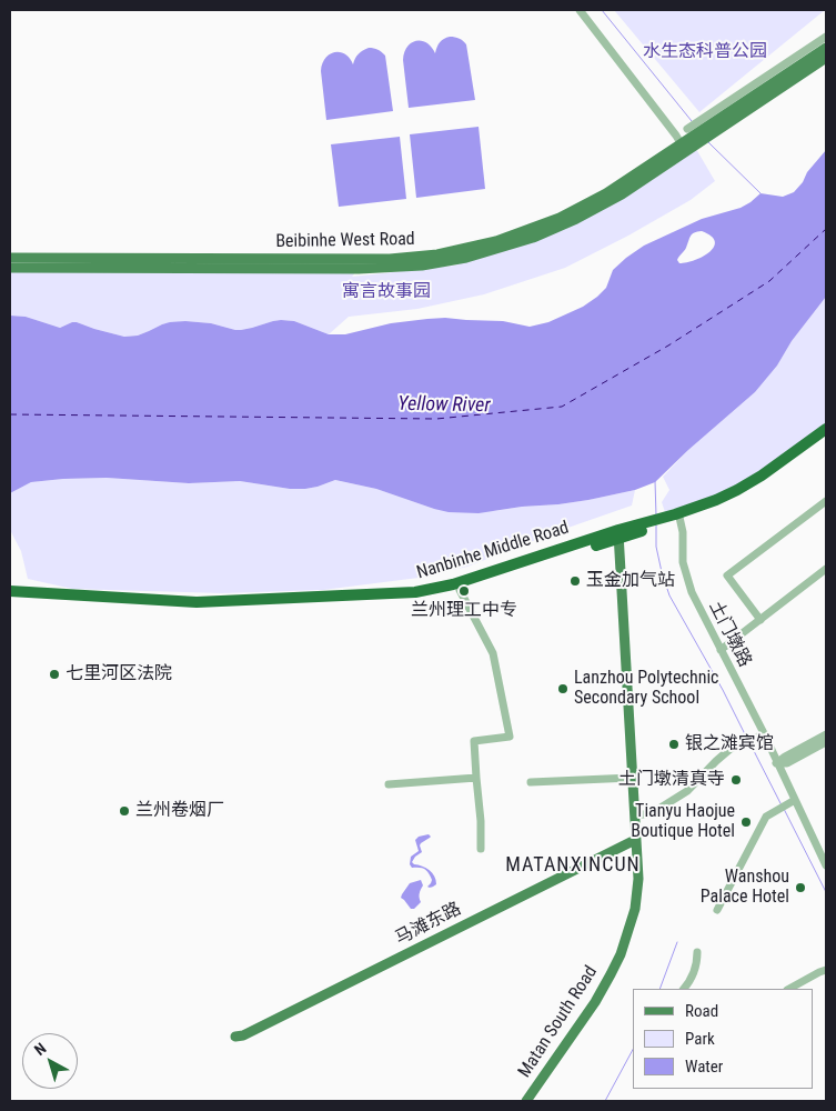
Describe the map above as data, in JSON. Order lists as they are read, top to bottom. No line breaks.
{"streets":{"highway":["Nanbinhe Middle Road"],"main road":["Beibinhe West Road","马滩东路","Matan South Road"],"street":["土门墩路"]},"crossings":[["Nanbinhe Middle Road","土门墩路"],["Nanbinhe Middle Road","Matan South Road"],["马滩东路","Matan South Road"]],"districts":["MATANXINCUN"],"water":["Yellow River"],"parks":["水生态科普公园","寓言故事园"],"places":["玉金加气站","兰州理工中专","七里河区法院","Lanzhou Polytechnic Secondary School","银之滩宾馆","土门墩清真寺","兰州卷烟厂","Tianyu Haojue Boutique Hotel","Wanshou Palace Hotel"],"legend":["Road","Park","Water"],"north":"top left"}
